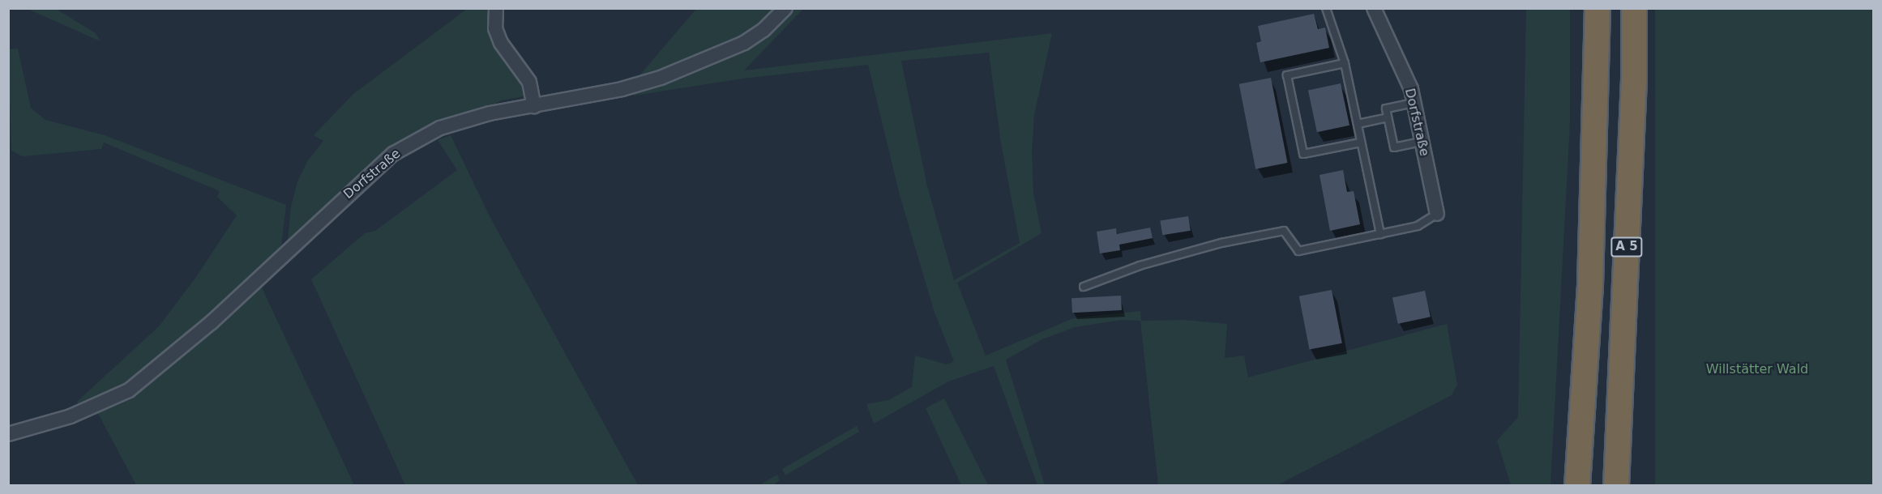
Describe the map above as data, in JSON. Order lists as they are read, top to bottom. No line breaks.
{"streets":{"highway":["A 5"],"street":["Dorfstraße"]},"parks":["Willstätter Wald"]}
